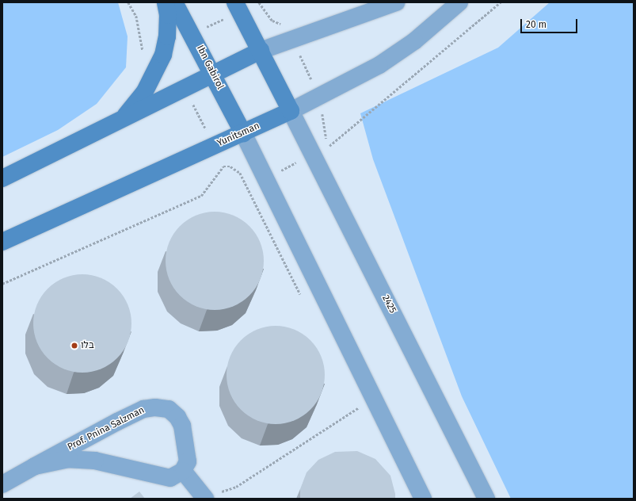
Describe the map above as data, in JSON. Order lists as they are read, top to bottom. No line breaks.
{"streets":{"street":["Ibn Gabirol","Yunitsman","2425","Prof. Pnina Salzman"]},"crossings":[["Ibn Gabirol","Yunitsman"],["Yunitsman","2425"]],"places":["בלו"],"scale_bar":"20 m"}
